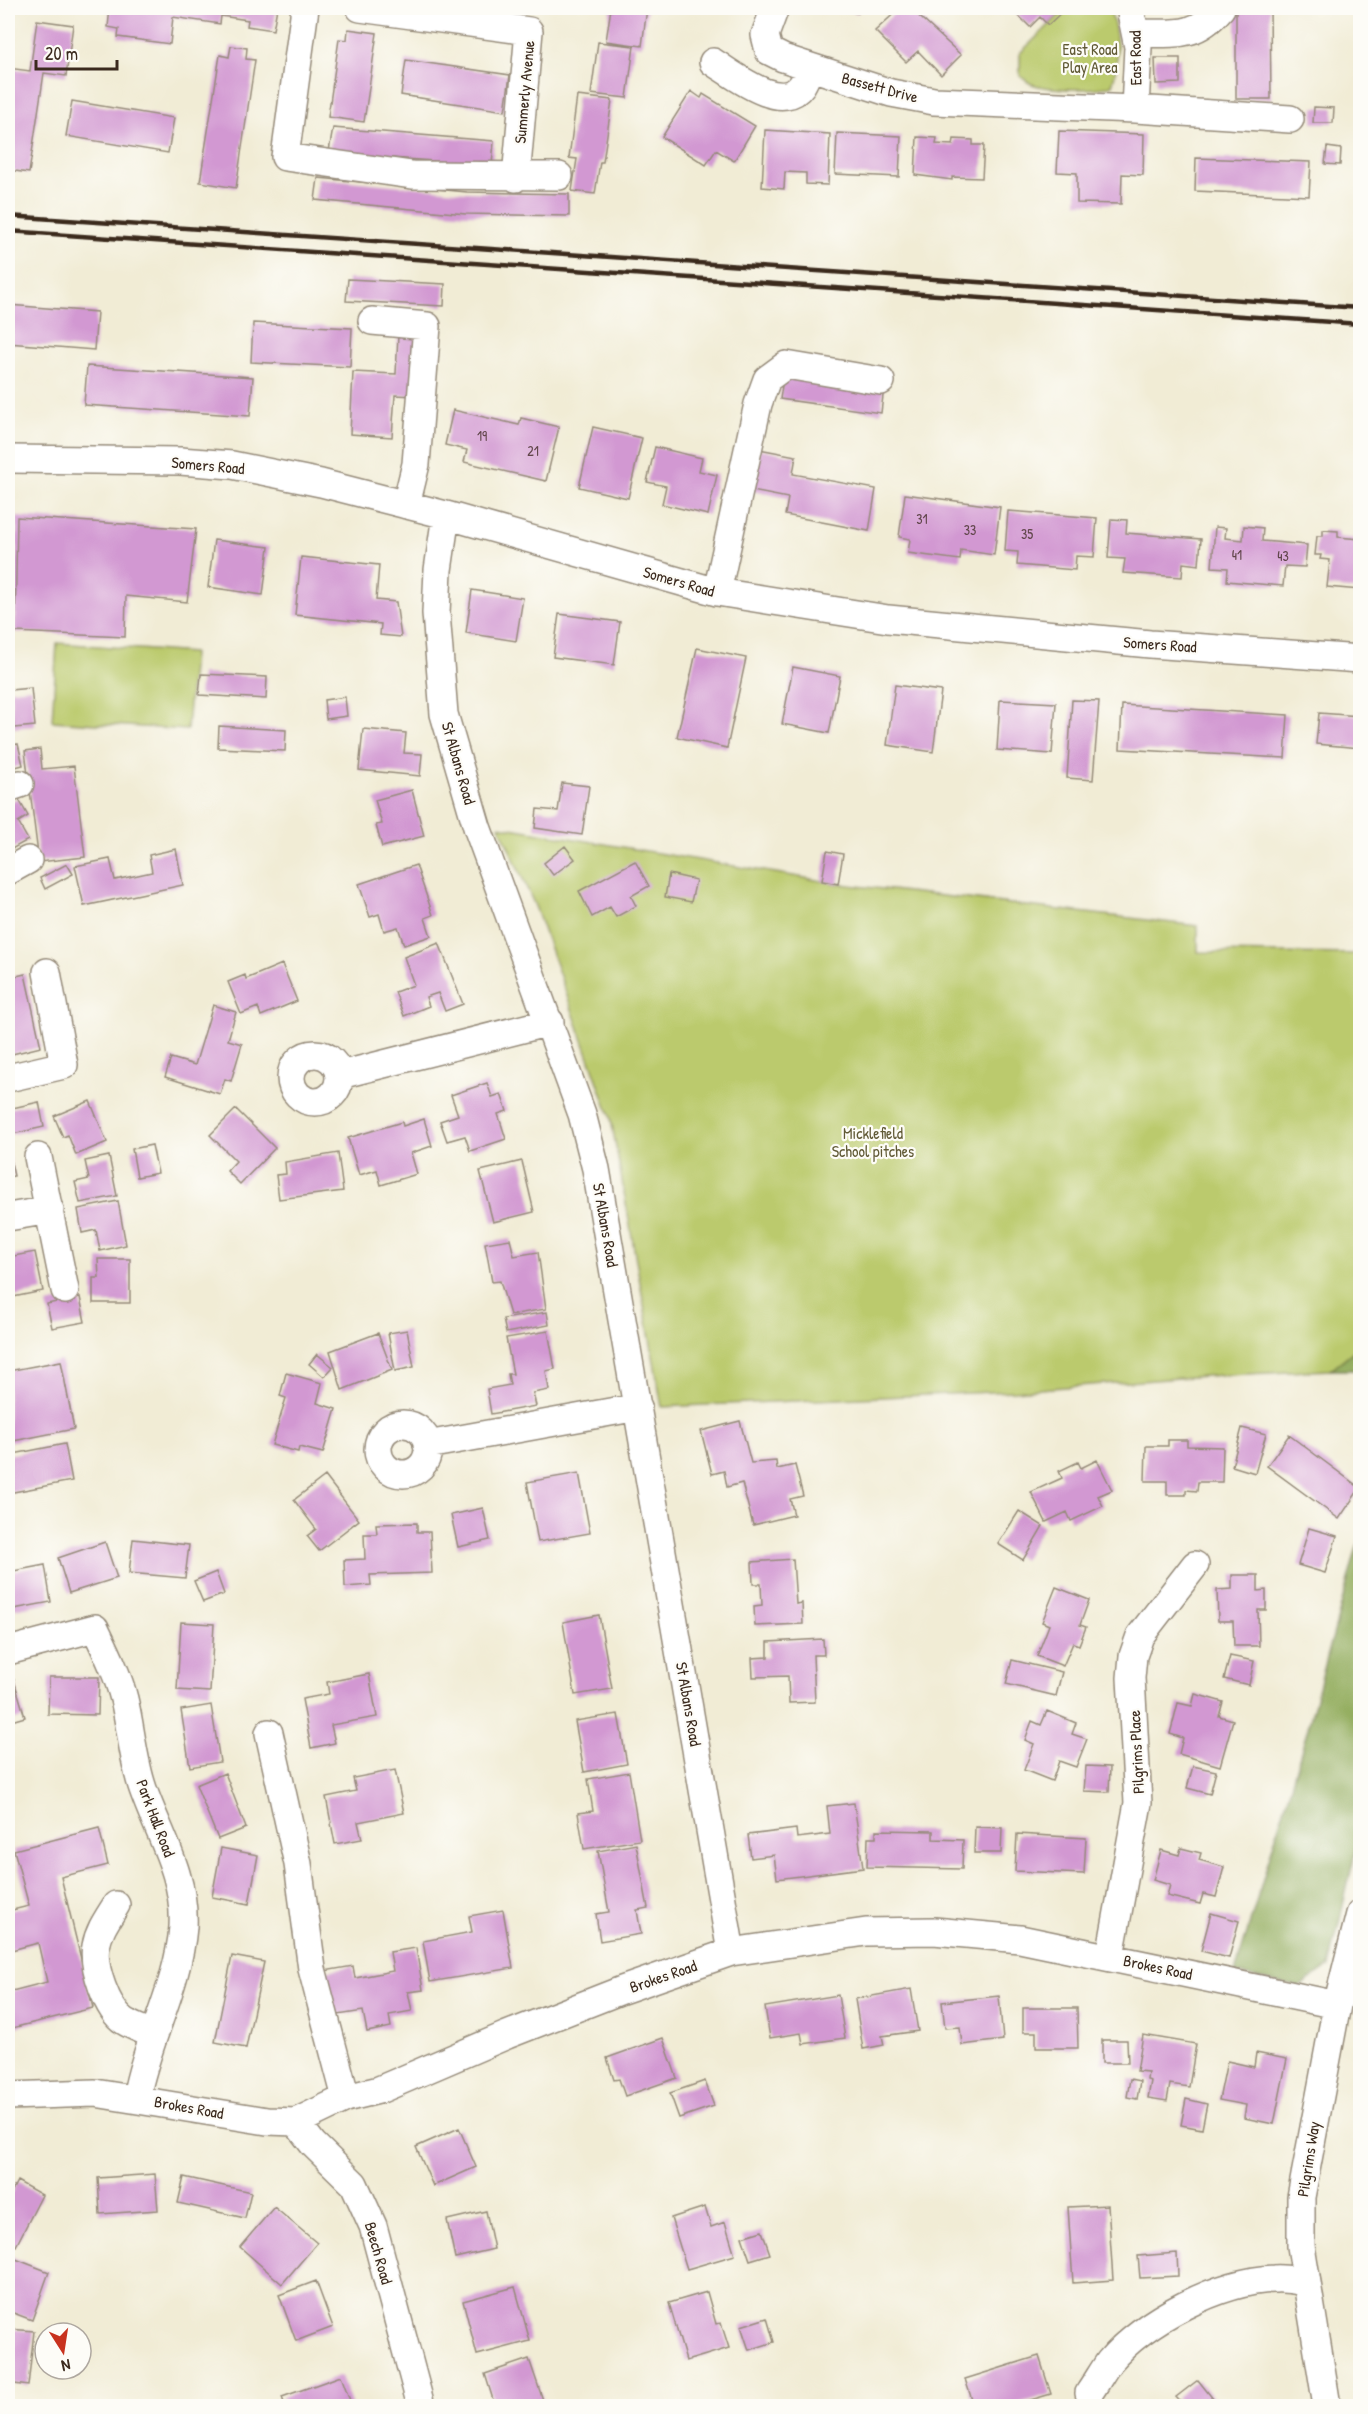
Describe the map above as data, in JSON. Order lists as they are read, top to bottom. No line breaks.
{"streets":{"street":["East Road","Bassett Drive","Summerly Avenue","Somers Road","St Albans Road","Pilgrims Place","Park Hall Road","Brokes Road","Pilgrims Way","Beech Road"]},"crossings":[["East Road","Bassett Drive"],["Somers Road","St Albans Road"],["St Albans Road","Brokes Road"],["Pilgrims Place","Brokes Road"],["Park Hall Road","Brokes Road"],["Brokes Road","Pilgrims Way"],["Brokes Road","Beech Road"]],"parks":["East Road Play Area","Micklefield School pitches"],"house_numbers":["19","21","31","33","35","41","43"],"scale_bar":"20 m","north":"bottom"}
